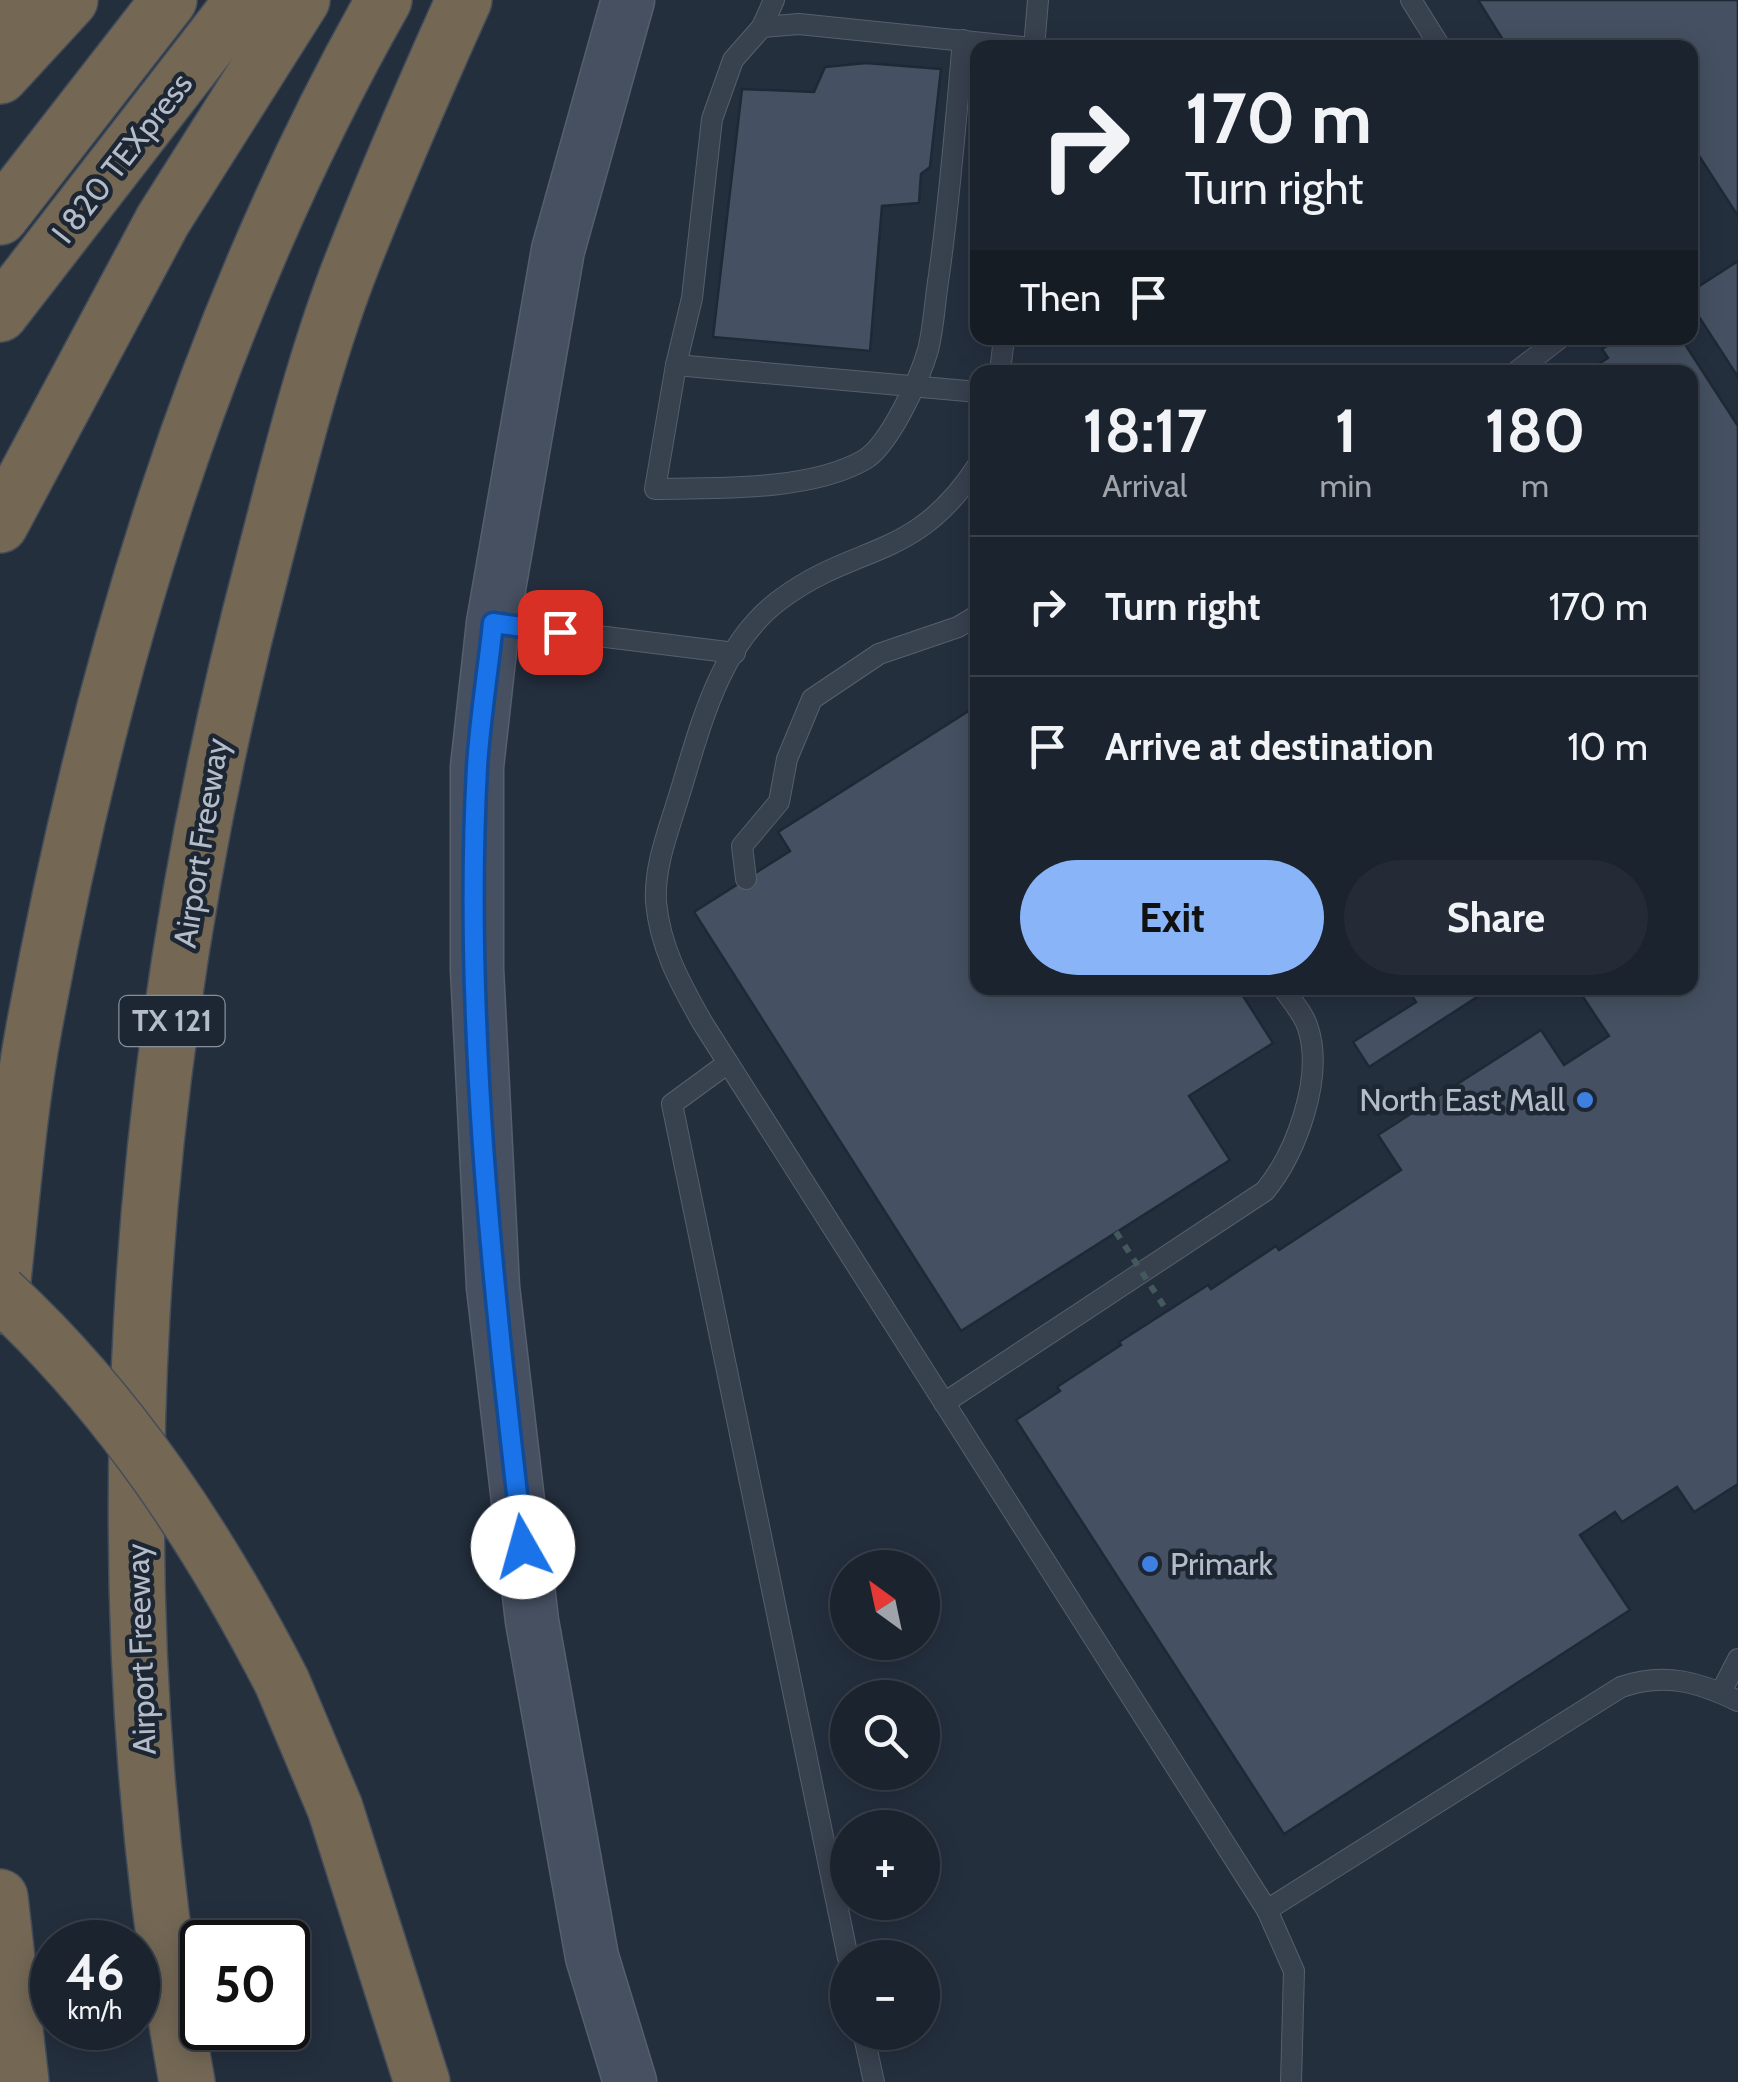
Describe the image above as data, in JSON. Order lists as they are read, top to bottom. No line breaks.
{"streets":{"highway":["I 820 TEXpress","Airport Freeway","TX 121"]},"places":["North East Mall","Primark"],"north":"top left","page":{"turn":["170 m","Turn right"],"then":"Then","eta":["18:17","Arrival","1","min","180","m"],"list":[{"name":"Turn right","value":"170 m"},{"name":"Arrive at destination","value":"10 m"}],"buttons":["Exit","Share"],"map_buttons":["+","−"],"speed":"46 km/h","limit":"50"}}
